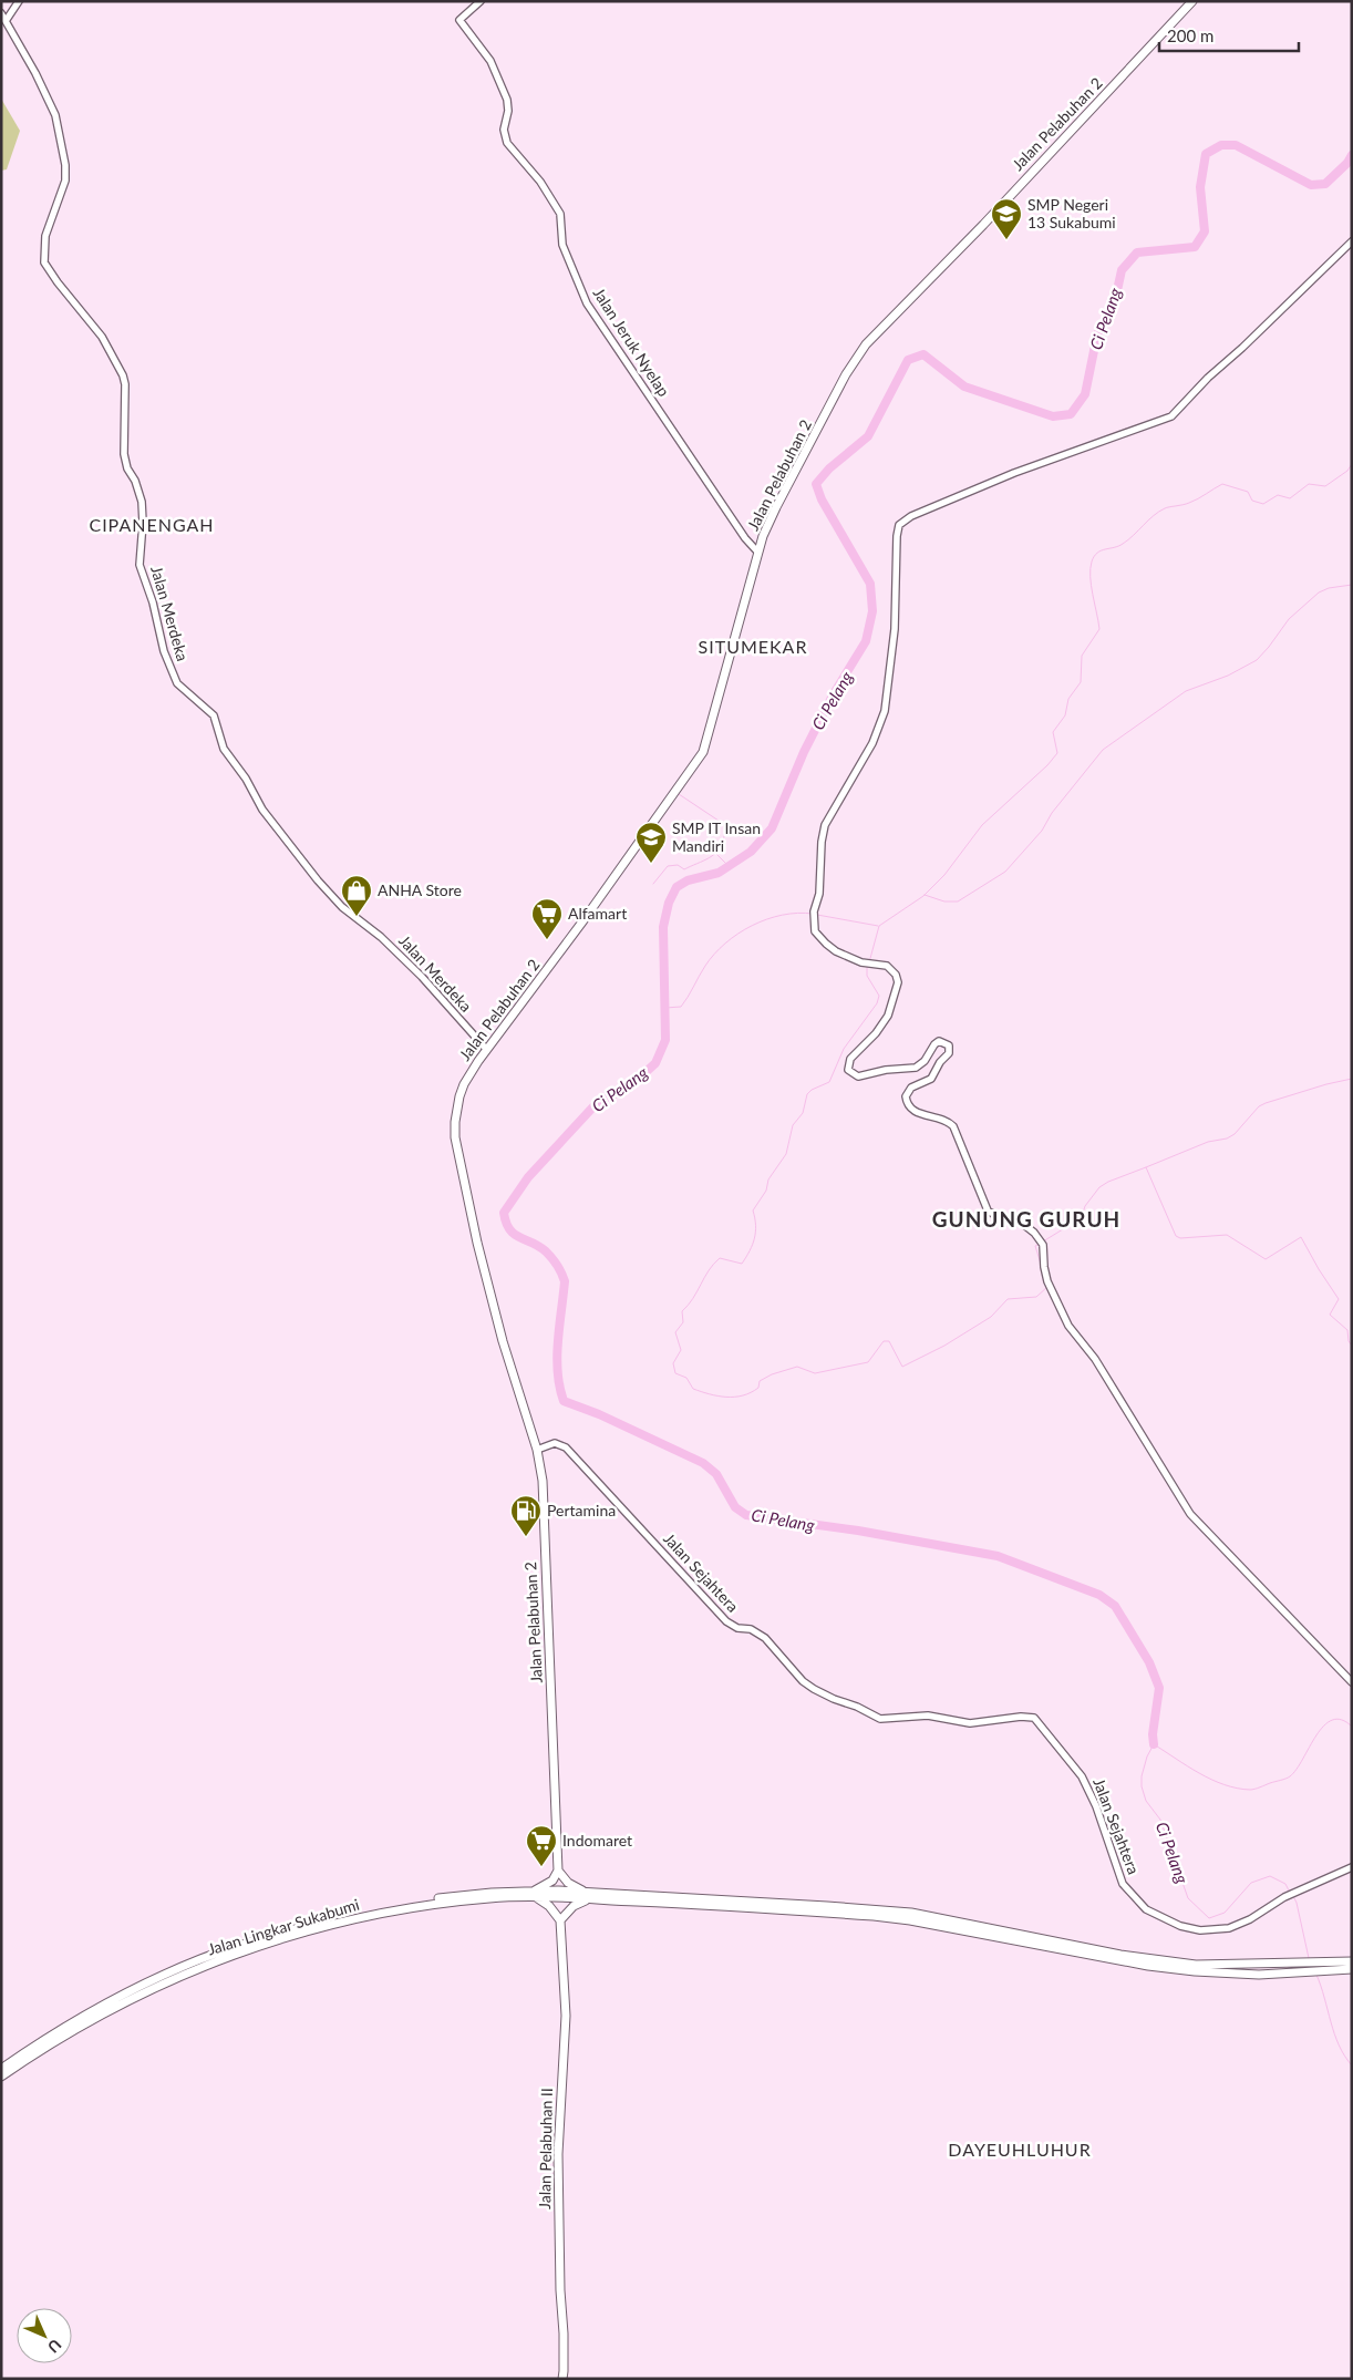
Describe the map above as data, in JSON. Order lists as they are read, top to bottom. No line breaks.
{"streets":{"main road":["Jalan Pelabuhan 2","Jalan Lingkar Sukabumi","Jalan Pelabuhan II"],"street":["Jalan Jeruk Nyelap","Jalan Merdeka","Jalan Sejahtera"]},"crossings":[["Jalan Pelabuhan 2","Jalan Jeruk Nyelap"],["Jalan Pelabuhan 2","Jalan Merdeka"],["Jalan Pelabuhan 2","Jalan Sejahtera"]],"districts":["CIPANENGAH","SITUMEKAR","GUNUNG GURUH","DAYEUHLUHUR"],"water":["Ci Pelang"],"places":{"school or university":["SMP Negeri 13 Sukabumi","SMP IT Insan Mandiri"],"shop":["ANHA Store"],"supermarket":["Alfamart","Indomaret"],"fuel station":["Pertamina"]},"scale_bar":"200 m","north":"bottom right"}
